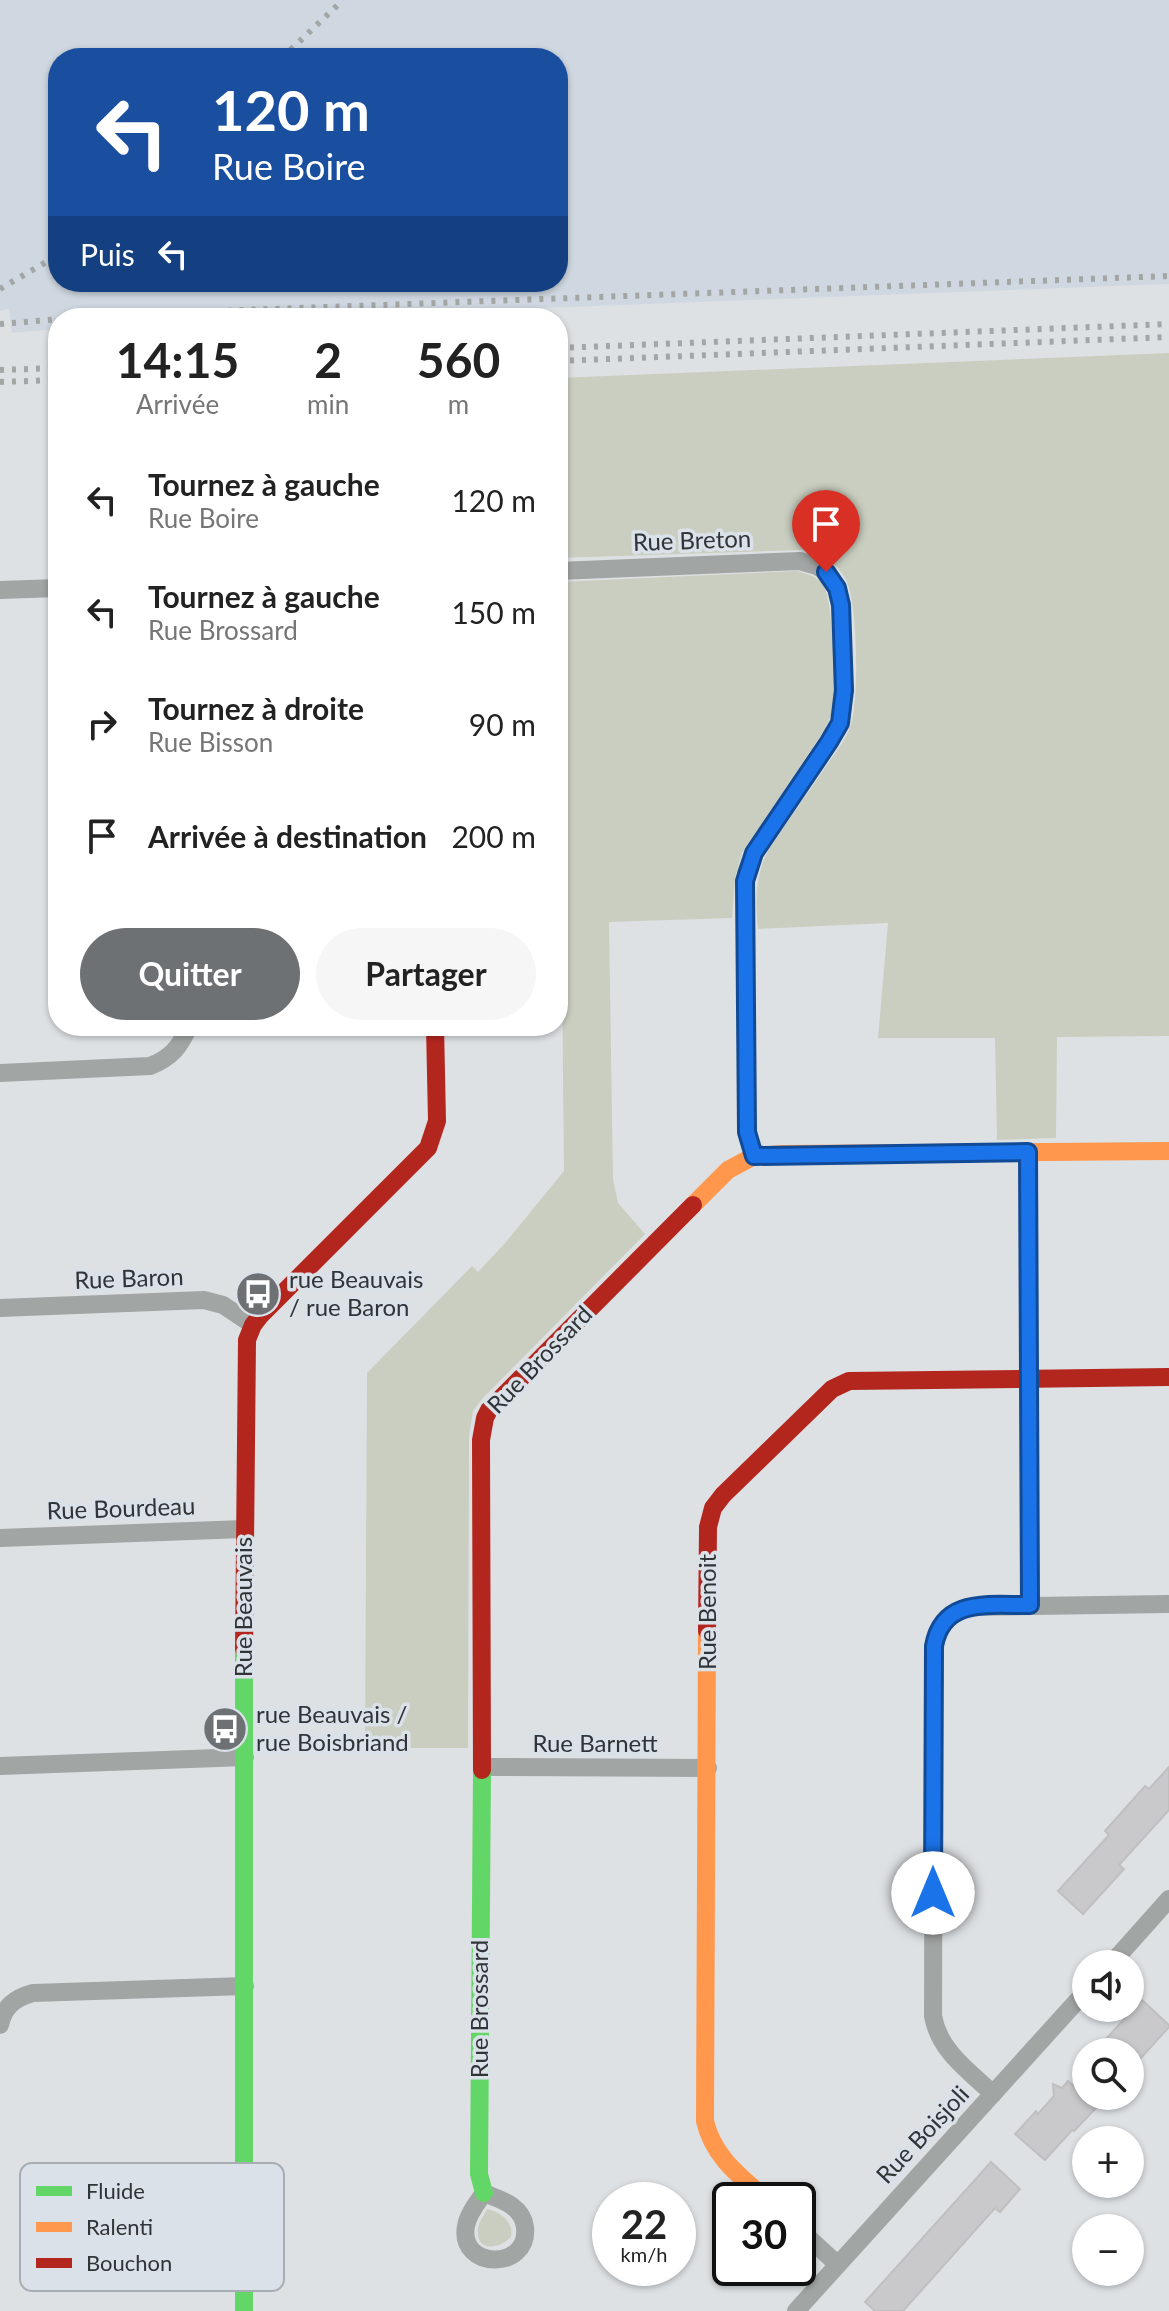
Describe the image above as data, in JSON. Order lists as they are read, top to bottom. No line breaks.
{"streets":{"street":["Rue Breton","Rue Baron","Rue Brossard","Rue Bourdeau","Rue Beauvais","Rue Benoit","Rue Barnett","Rue Boisjoli"]},"crossings":[["Rue Breton","Rue Brossard"],["Rue Baron","Rue Beauvais"],["Rue Brossard","Rue Barnett"],["Rue Bourdeau","Rue Beauvais"],["Rue Benoit","Rue Barnett"]],"places":{"bus stop":["rue Beauvais / rue Baron","rue Beauvais / rue Boisbriand"]},"legend":["Fluide","Ralenti","Bouchon"],"page":{"turn":["120 m","Rue Boire"],"then":"Puis","eta":["14:15","Arrivée","2","min","560","m"],"list":[{"name":"Tournez à gauche","note":"Rue Boire","value":"120 m"},{"name":"Tournez à gauche","note":"Rue Brossard","value":"150 m"},{"name":"Tournez à droite","note":"Rue Bisson","value":"90 m"},{"name":"Arrivée à destination","value":"200 m"}],"buttons":["Quitter","Partager"],"map_buttons":["+","−"],"speed":"22 km/h","limit":"30"}}
